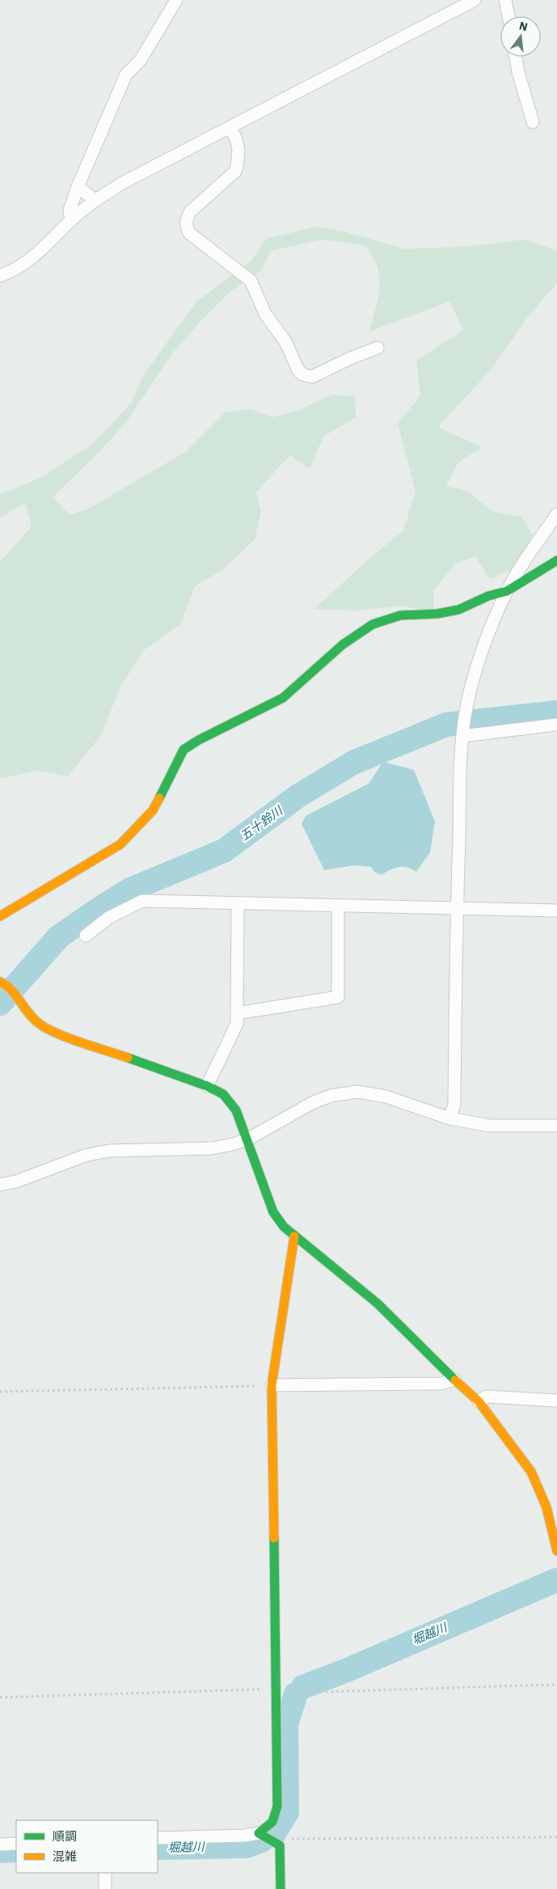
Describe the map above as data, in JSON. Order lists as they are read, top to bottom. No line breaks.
{"water":["五十鈴川","堀越川"],"legend":["順調","混雑"],"north":"top"}
